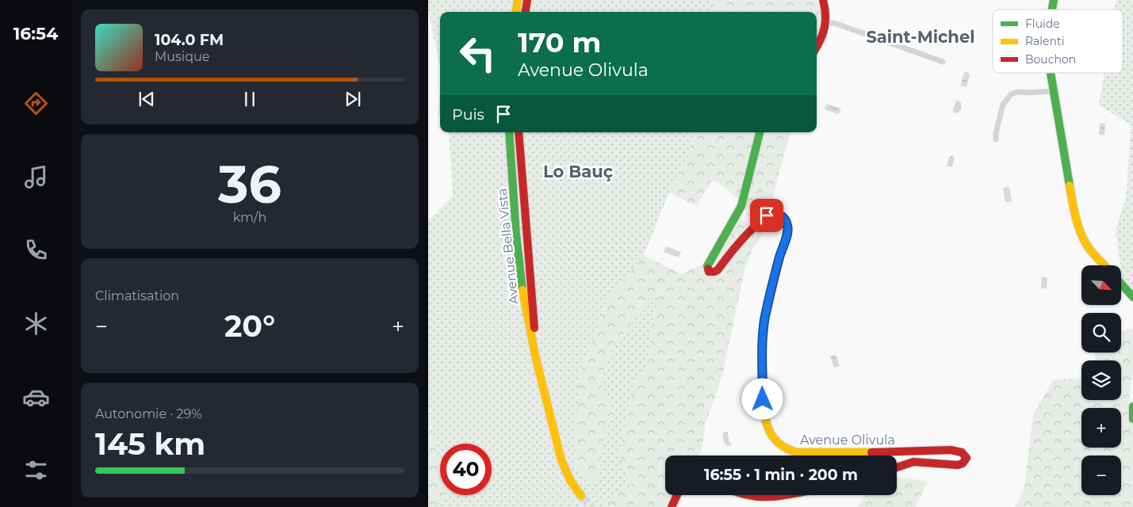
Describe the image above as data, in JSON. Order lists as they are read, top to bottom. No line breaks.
{"streets":{"main road":["Avenue Bella Vista","Avenue Olivula"]},"districts":["Saint-Michel","Lo Bauç"],"legend":["Fluide","Ralenti","Bouchon"],"north":"bottom right","page":{"tabs":"16:54","turn":["170 m","Avenue Olivula"],"song":["104.0 FM","Musique"],"then":"Puis","tile":[["36","km/h"],"Climatisation",["Autonomie · 29%","145 km"]],"map_buttons":["+","−"],"heat":["−","20°","+"],"limit":"40","trip":"16:55 · 1 min · 200 m"}}
